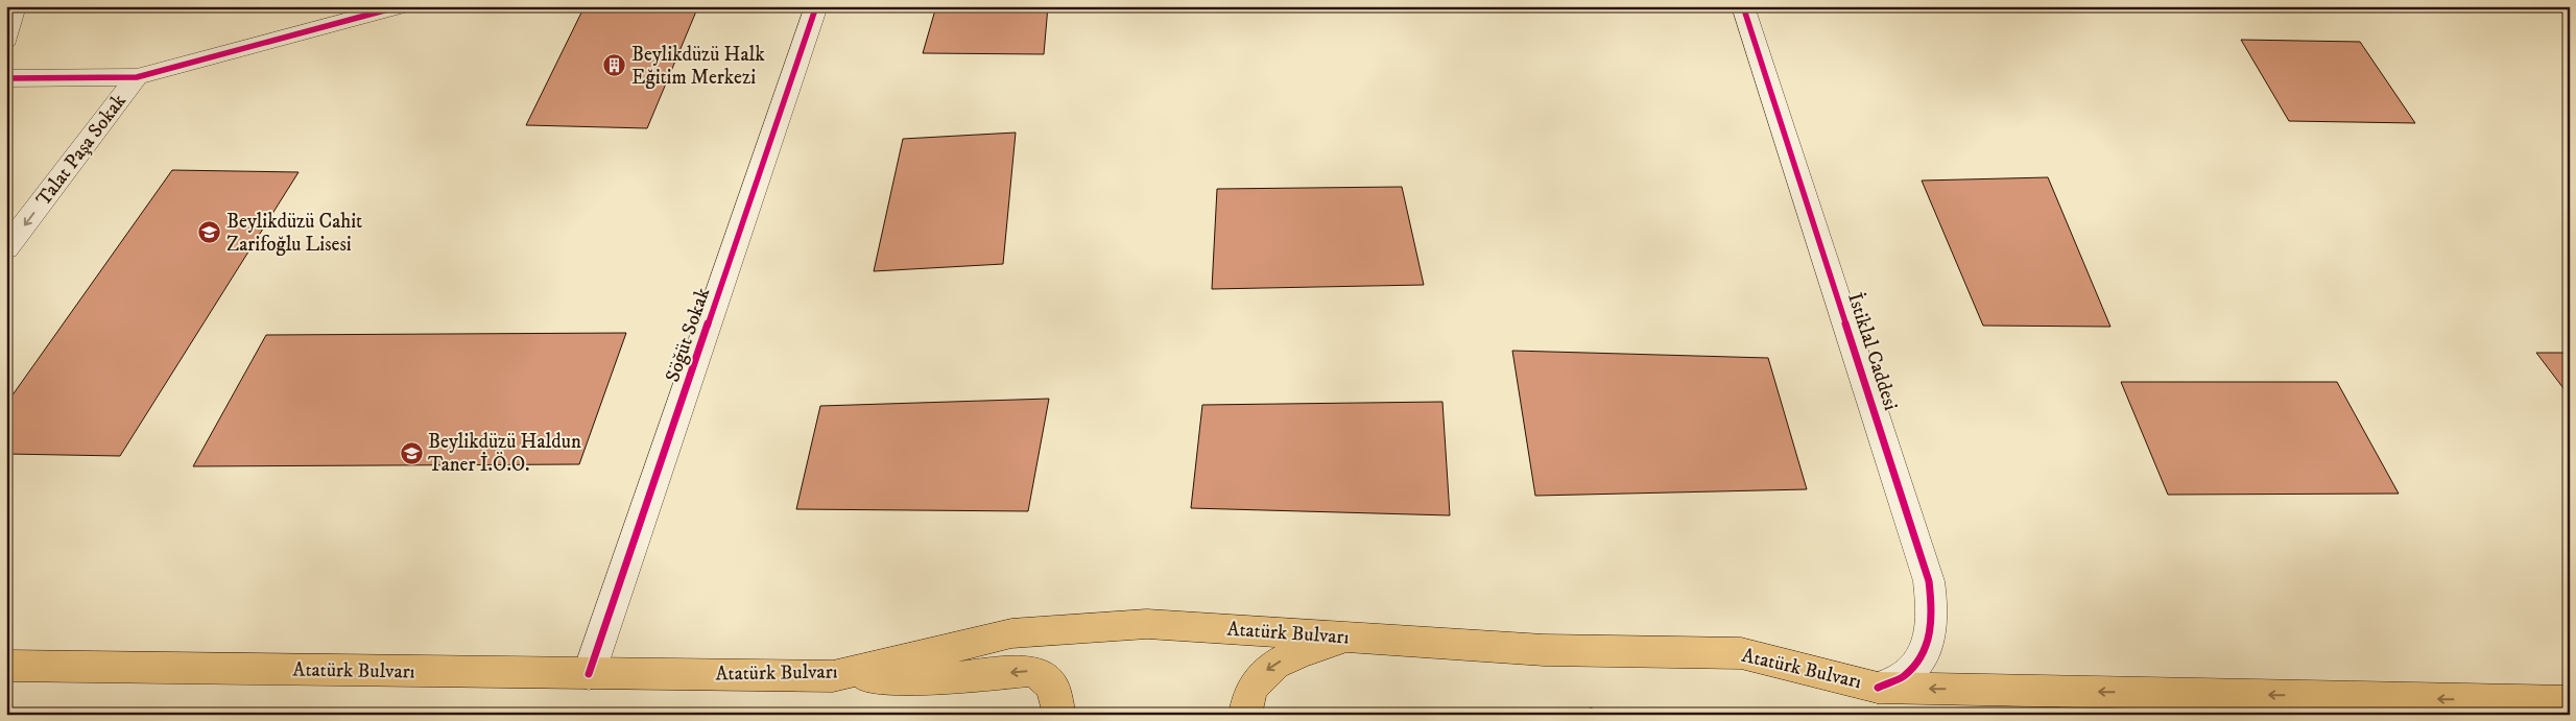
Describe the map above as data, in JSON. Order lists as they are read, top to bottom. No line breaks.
{"streets":{"main road":["Atatürk Bulvarı"],"street":["Talat Paşa Sokak","Söğüt Sokak","İstiklal Caddesi"]},"crossings":[["Söğüt Sokak","Atatürk Bulvarı"],["İstiklal Caddesi","Atatürk Bulvarı"]],"one_way":["Talat Paşa Sokak"],"places":{"building":["Beylikdüzü Halk Eğitim Merkezi"],"school or university":["Beylikdüzü Cahit Zarifoğlu Lisesi","Beylikdüzü Haldun Taner İ.Ö.O."]}}
